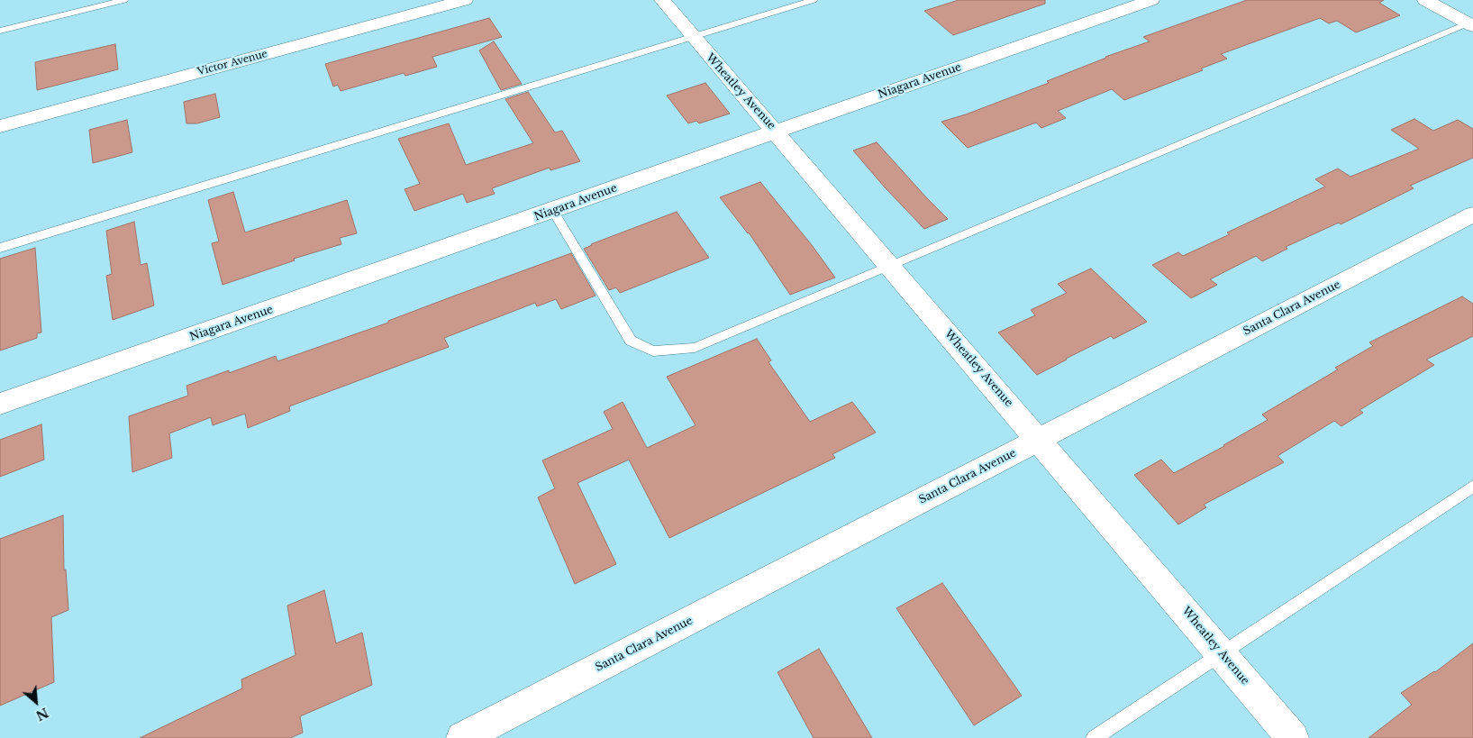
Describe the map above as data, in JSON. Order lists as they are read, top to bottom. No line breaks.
{"streets":{"street":["Victor Avenue","Niagara Avenue","Wheatley Avenue","Santa Clara Avenue"]},"crossings":[["Niagara Avenue","Wheatley Avenue"],["Wheatley Avenue","Santa Clara Avenue"]],"north":"bottom right"}
